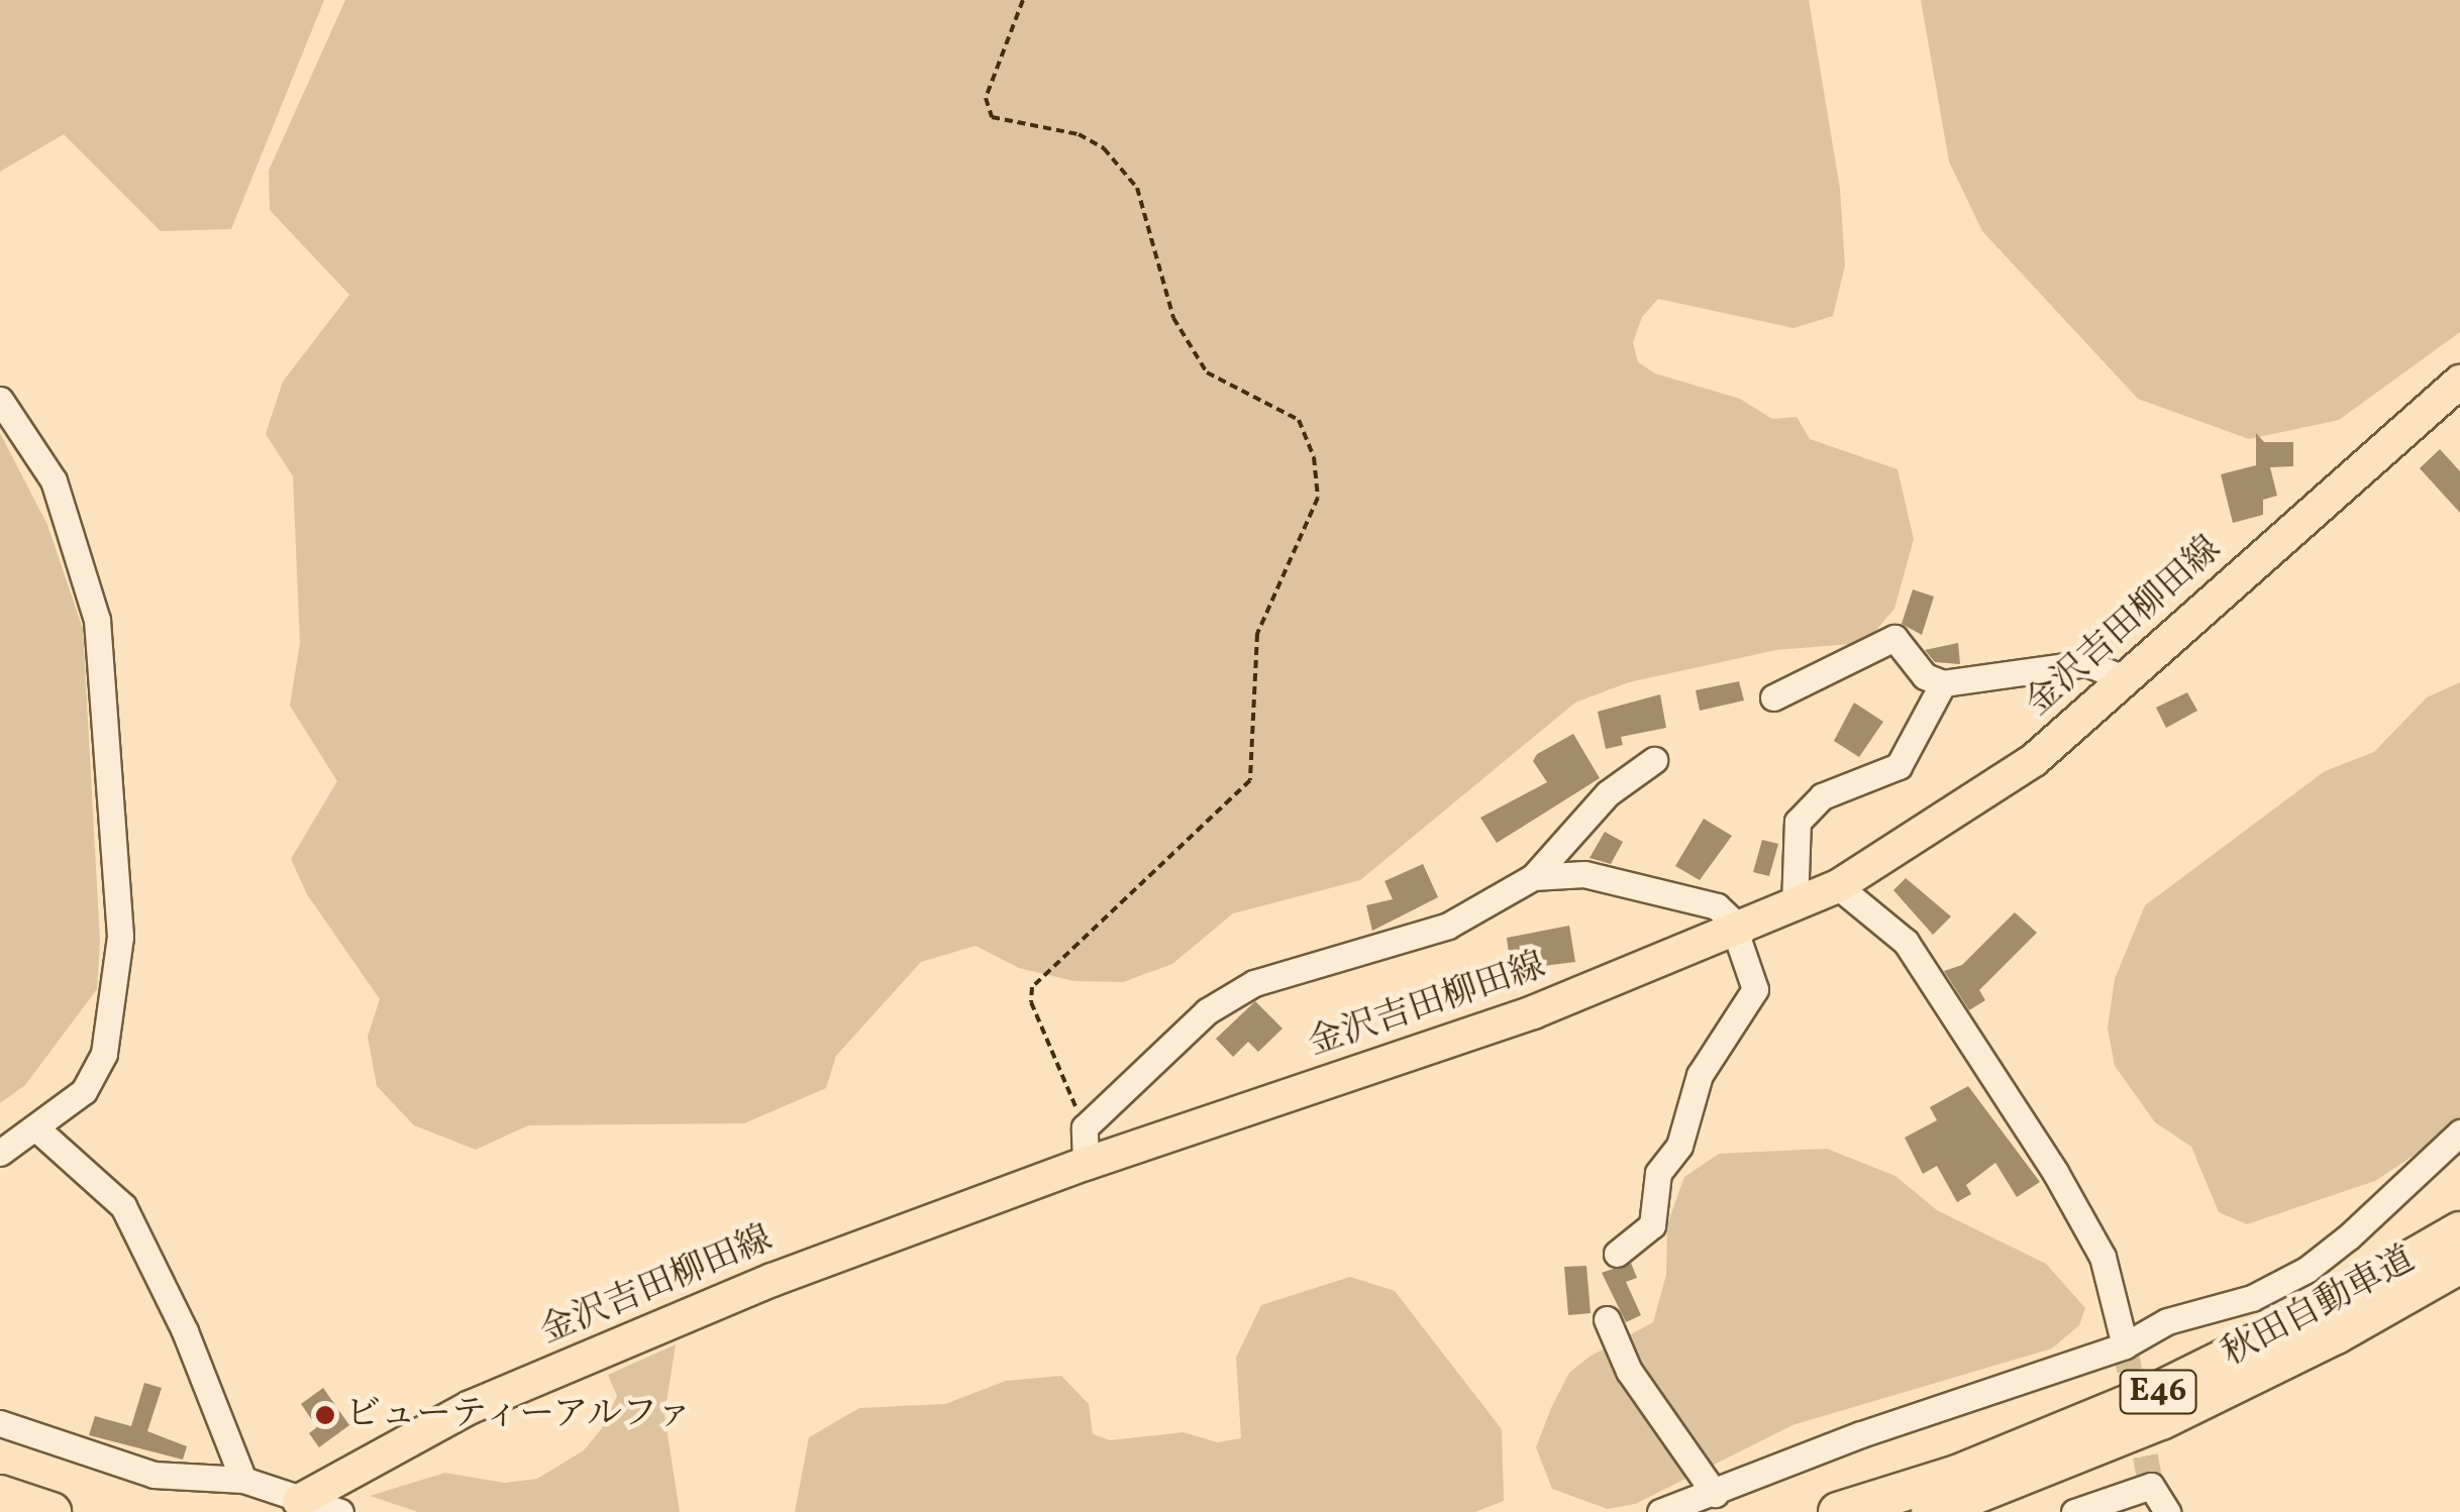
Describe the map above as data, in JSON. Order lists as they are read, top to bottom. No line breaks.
{"streets":{"highway":["秋田自動車道","E46"],"main road":["金沢吉田柳田線"]},"places":["ビューティーアルファ"]}
